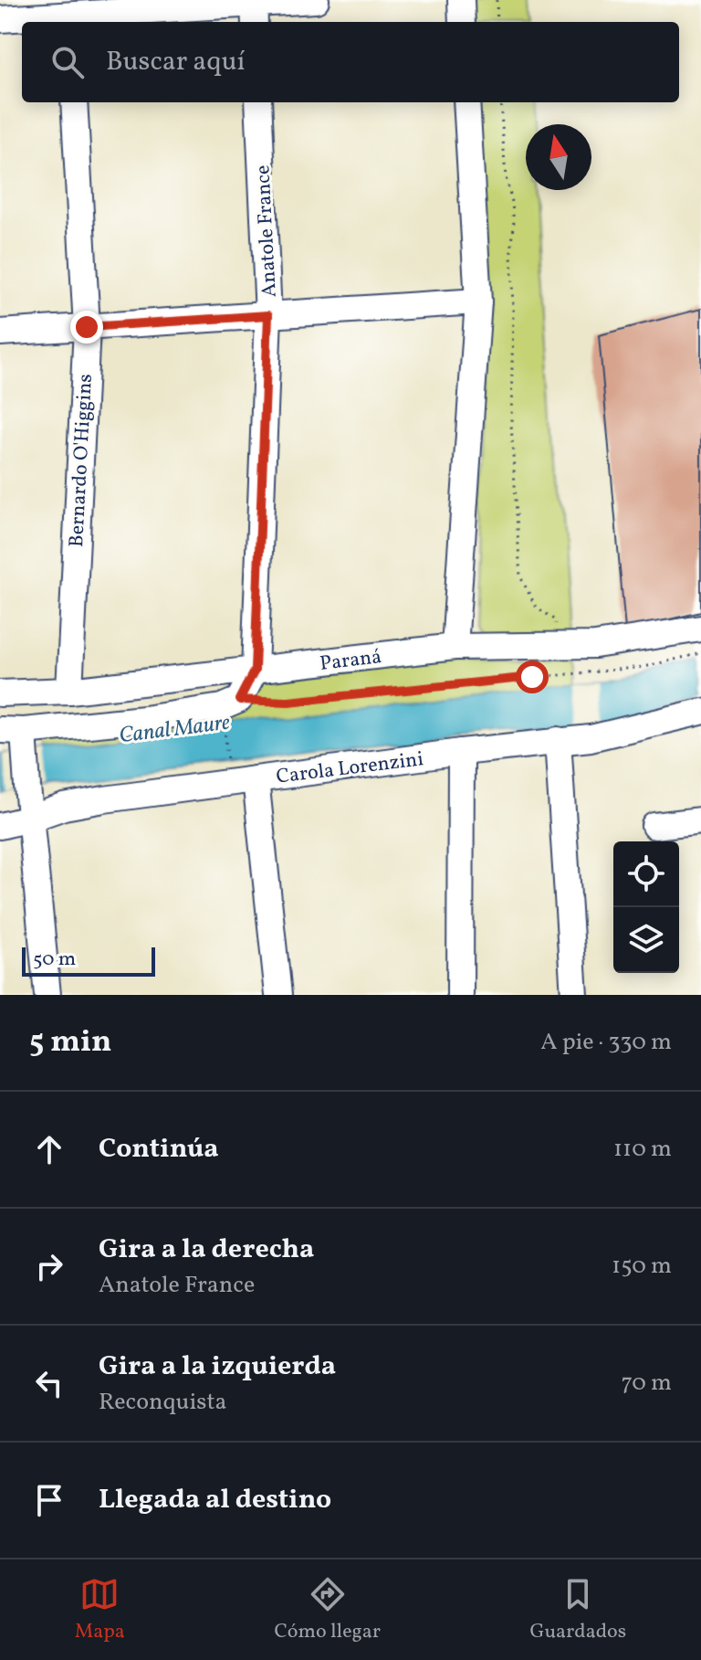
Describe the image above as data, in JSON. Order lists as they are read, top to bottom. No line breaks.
{"streets":{"street":["Anatole France","Bernardo O'Higgins","Paraná","Carola Lorenzini"]},"crossings":[["Anatole France","Paraná"],["Bernardo O'Higgins","Paraná"]],"water":["Canal Maure"],"scale_bar":"50 m","north":"top","page":{"search":"Buscar aquí","scale":"50 m","heading":["5 min","A pie · 330 m"],"list":[["Continúa","110 m"],["Gira a la derecha","Anatole France","150 m"],["Gira a la izquierda","Reconquista","70 m"],"Llegada al destino"],"nav":["Mapa","Cómo llegar","Guardados"]}}
